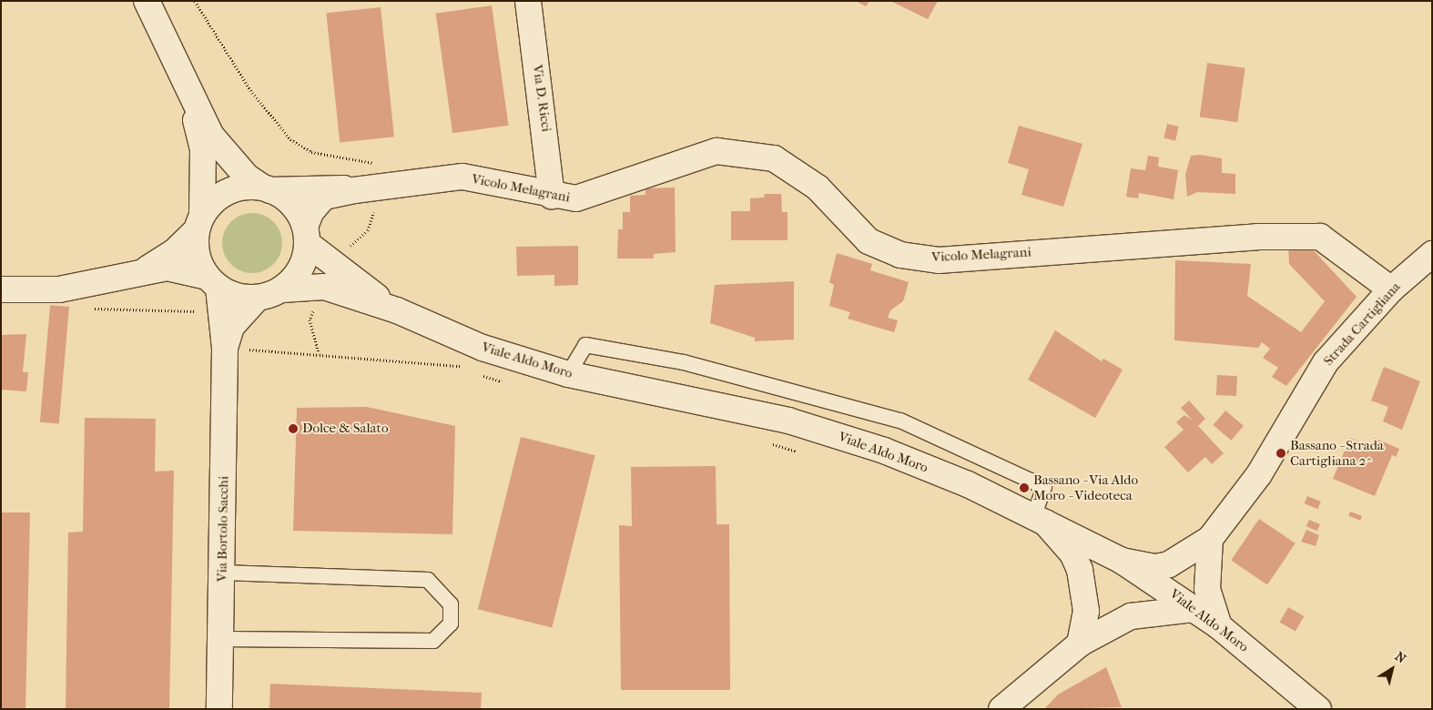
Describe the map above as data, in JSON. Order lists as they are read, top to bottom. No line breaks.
{"streets":{"street":["Via D. Ricci","Vicolo Melagrani","Strada Cartigliana","Viale Aldo Moro","Via Bortolo Sacchi"]},"crossings":[["Via D. Ricci","Vicolo Melagrani"],["Vicolo Melagrani","Strada Cartigliana"],["Vicolo Melagrani","Viale Aldo Moro"],["Vicolo Melagrani","Via Bortolo Sacchi"],["Strada Cartigliana","Viale Aldo Moro"],["Viale Aldo Moro","Via Bortolo Sacchi"]],"places":["Dolce & Salato","Bassano - Strada Cartigliana 2^","Bassano - Via Aldo Moro - Videoteca"],"north":"top right"}
